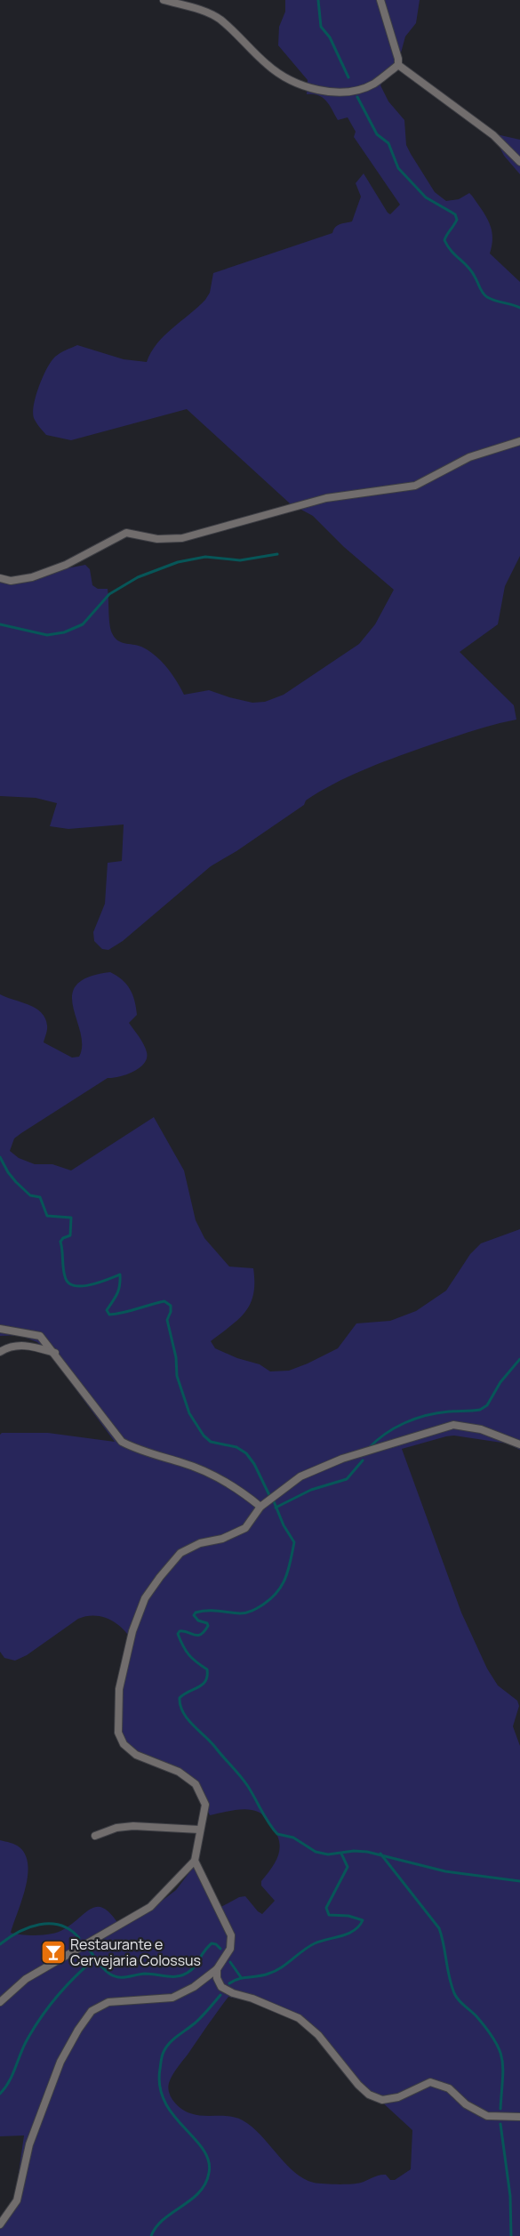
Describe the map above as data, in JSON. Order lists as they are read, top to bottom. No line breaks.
{"places":{"bar":["Restaurante e Cervejaria Colossus"]}}
